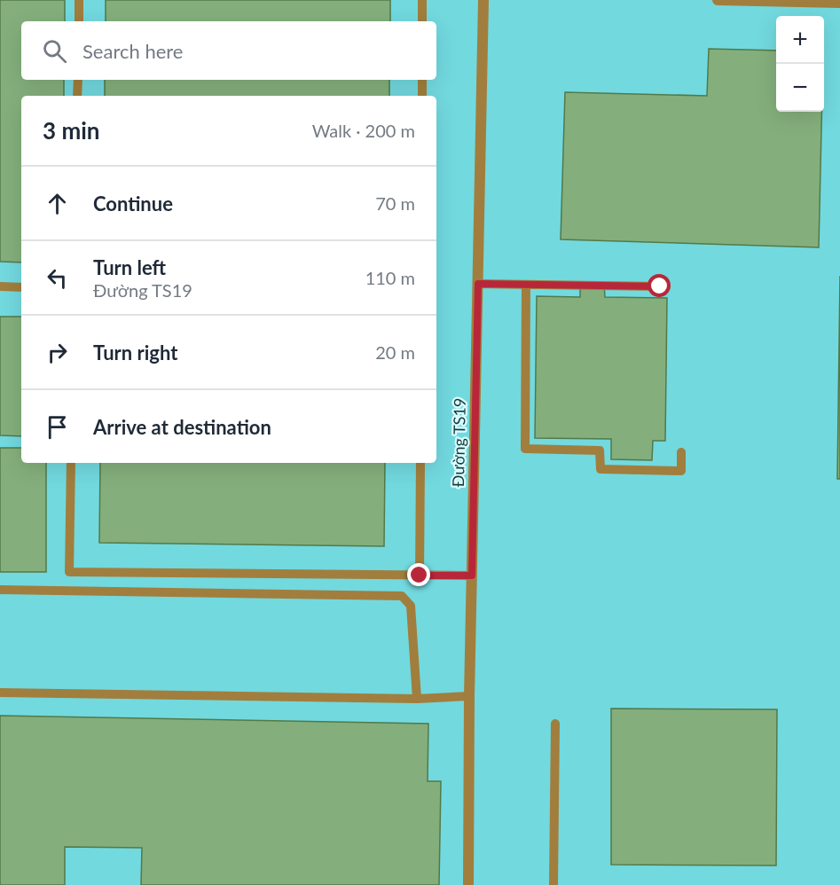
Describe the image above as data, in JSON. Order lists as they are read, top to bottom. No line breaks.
{"streets":{"street":["Đường TS19"]},"page":{"map_buttons":["+","−"],"search":"Search here","heading":["3 min","Walk · 200 m"],"list":[["Continue","70 m"],["Turn left","Đường TS19","110 m"],["Turn right","20 m"],"Arrive at destination"]}}
